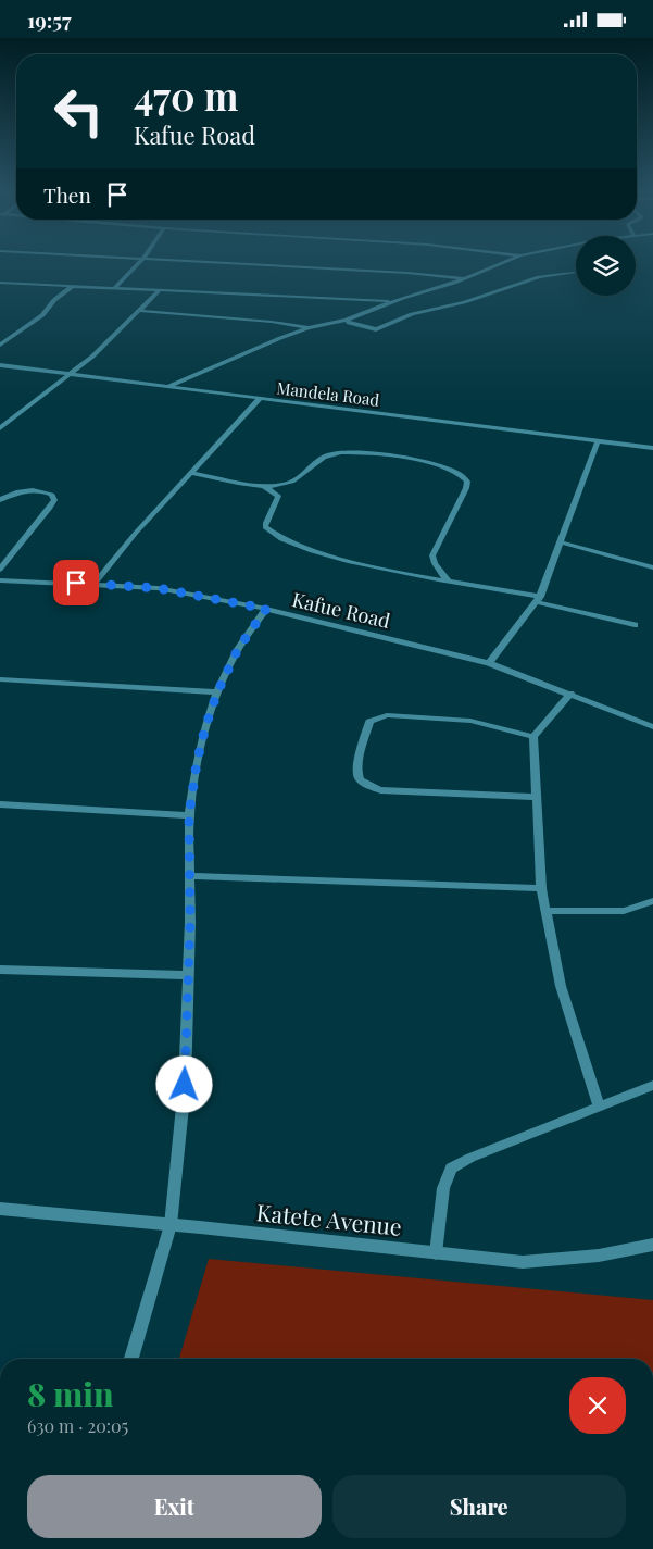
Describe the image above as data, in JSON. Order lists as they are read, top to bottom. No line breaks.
{"streets":{"street":["Mandela Road","Kafue Road","Katete Avenue"]},"page":{"status":"19:57","turn":["470 m","Kafue Road"],"then":"Then","heading":["8 min","630 m · 20:05"],"buttons":["Exit","Share"]}}
